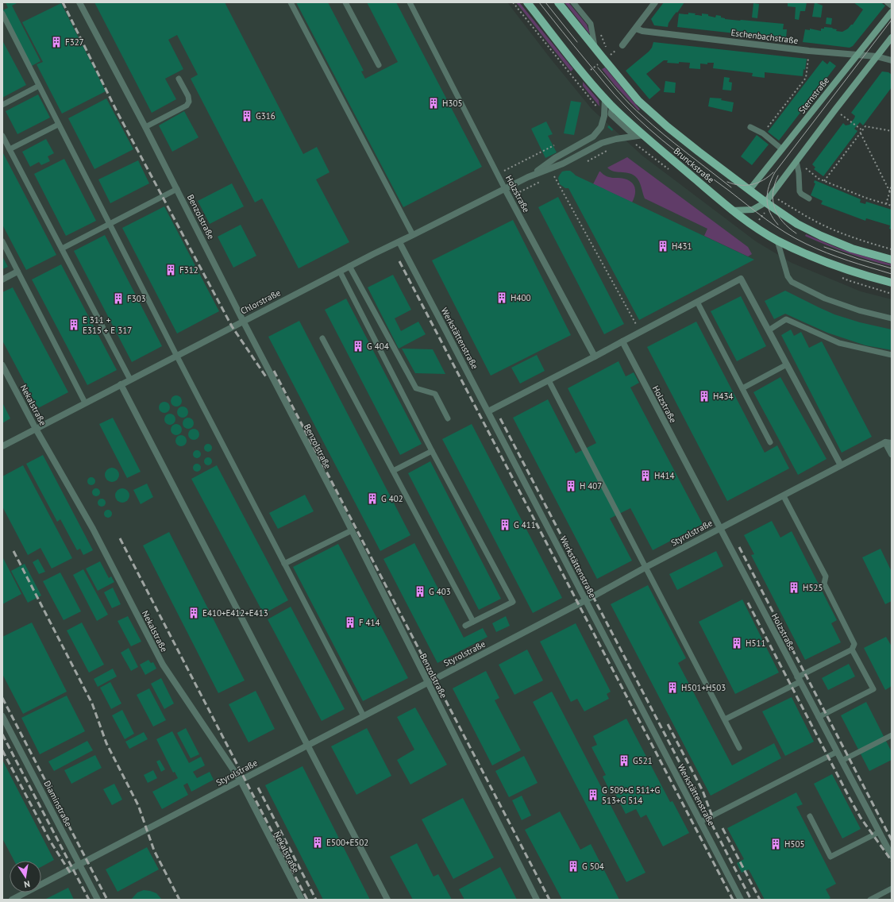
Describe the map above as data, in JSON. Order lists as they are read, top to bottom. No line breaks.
{"streets":{"main road":["Sternstraße","Brunckstraße"],"street":["Eschenbachstraße","Holzstraße","Benzolstraße","Chlorstraße","Werkstättenstraße","Nekalstraße","Styrolstraße","Diaminstraße"]},"crossings":[["Eschenbachstraße","Sternstraße"],["Sternstraße","Brunckstraße"],["Brunckstraße","Chlorstraße"],["Holzstraße","Chlorstraße"],["Holzstraße","Styrolstraße"],["Benzolstraße","Chlorstraße"],["Benzolstraße","Styrolstraße"],["Chlorstraße","Werkstättenstraße"],["Chlorstraße","Nekalstraße"],["Werkstättenstraße","Styrolstraße"],["Nekalstraße","Styrolstraße"],["Styrolstraße","Diaminstraße"]],"places":{"building":["F327","H305","G316","H431","F312","H400","F303","E 311 + E315 + E 317","G 404","H434","H414","H 407","G 402","G 411","H525","G 403","E410+E412+E413","F 414","H511","H501+H503","G521","G 509+G 511+G 513+G 514","E500+E502","H505","G 504"]},"north":"bottom"}
